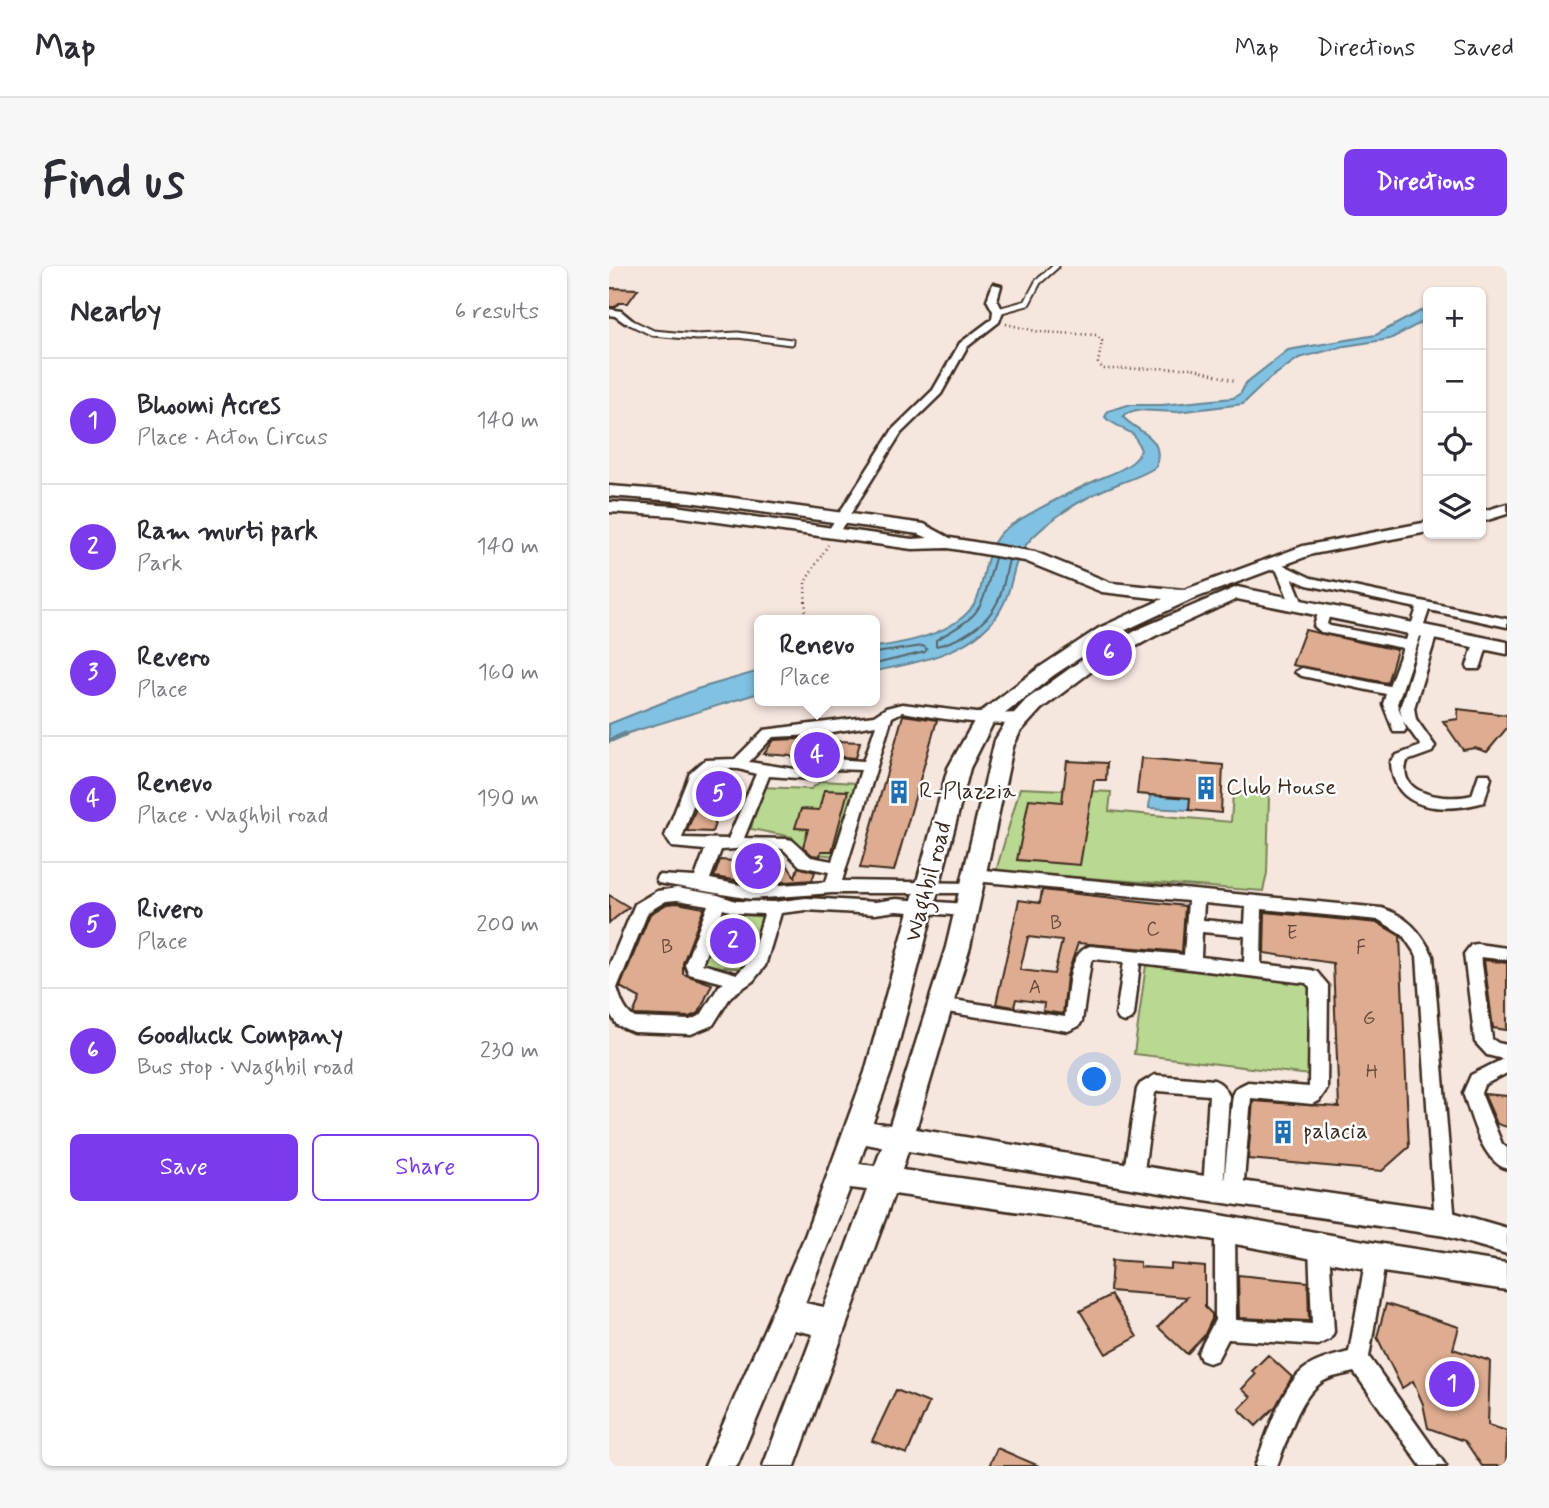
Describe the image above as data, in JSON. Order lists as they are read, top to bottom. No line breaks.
{"streets":{"main road":["Waghbil road"]},"places":{"building":["Club House","R-Plazzia","palacia"]},"house_numbers":["B","C","E","B","F","A","G","H"],"page":{"header":"Map","nav":["Map","Directions","Saved"],"buttons":["Directions",["Save","Share"]],"title":"Find us","heading":["Nearby","6 results"],"map_buttons":["+","−"],"list":[{"mark":"1","name":"Bhoomi Acres","note":"Place · Acton Circus","value":"140 m"},{"mark":"2","name":"Ram murti park","note":"Park","value":"140 m"},{"mark":"3","name":"Revero","note":"Place","value":"160 m"},{"mark":"4","name":"Renevo","note":"Place · Waghbil road","value":"190 m"},{"mark":"5","name":"Rivero","note":"Place","value":"200 m"},{"mark":"6","name":"Goodluck Company","note":"Bus stop · Waghbil road","value":"230 m"}],"popup":["Renevo","Place"],"pins":["6","4","5","3","2","1"]}}
